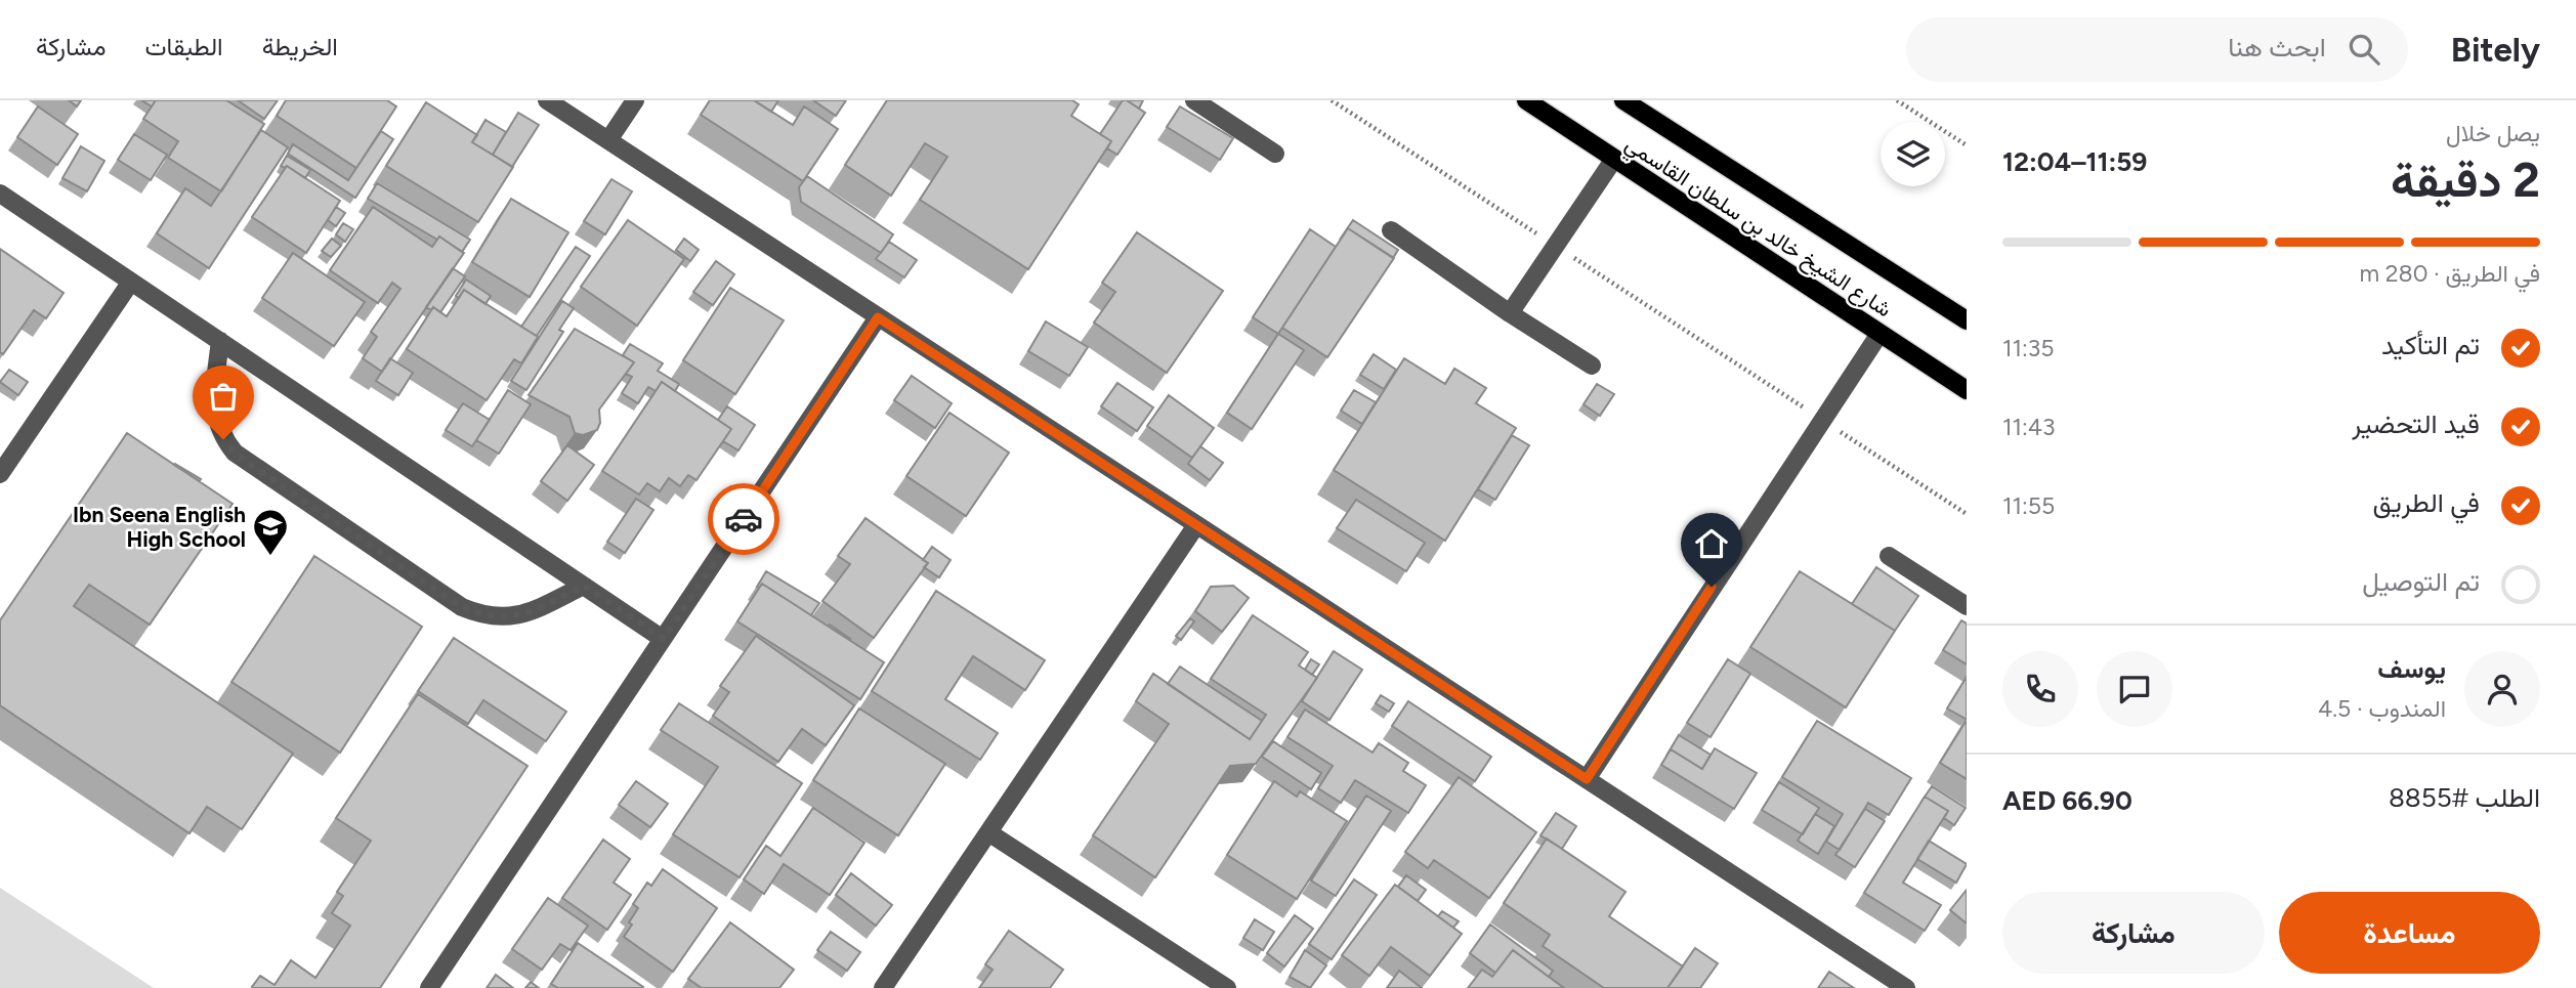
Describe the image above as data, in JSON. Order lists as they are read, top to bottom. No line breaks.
{"streets":{"main road":["شارع الشيخ خالد بن سلطان القاسمي"]},"places":{"school or university":["Ibn Seena English High School"]},"page":{"header":"Bitely","search":"ابحث هنا","nav":["الخريطة","الطبقات","مشاركة"],"heading":["2 دقيقة","يصل خلال","11:59–12:04"],"panel":["يوسف","المندوب · 4.5","الطلب #8855","AED 66.90"],"bar":"في الطريق · 280 m","list":[["تم التأكيد","11:35"],["قيد التحضير","11:43"],["في الطريق","11:55"],"تم التوصيل"],"buttons":["مساعدة","مشاركة"]}}
